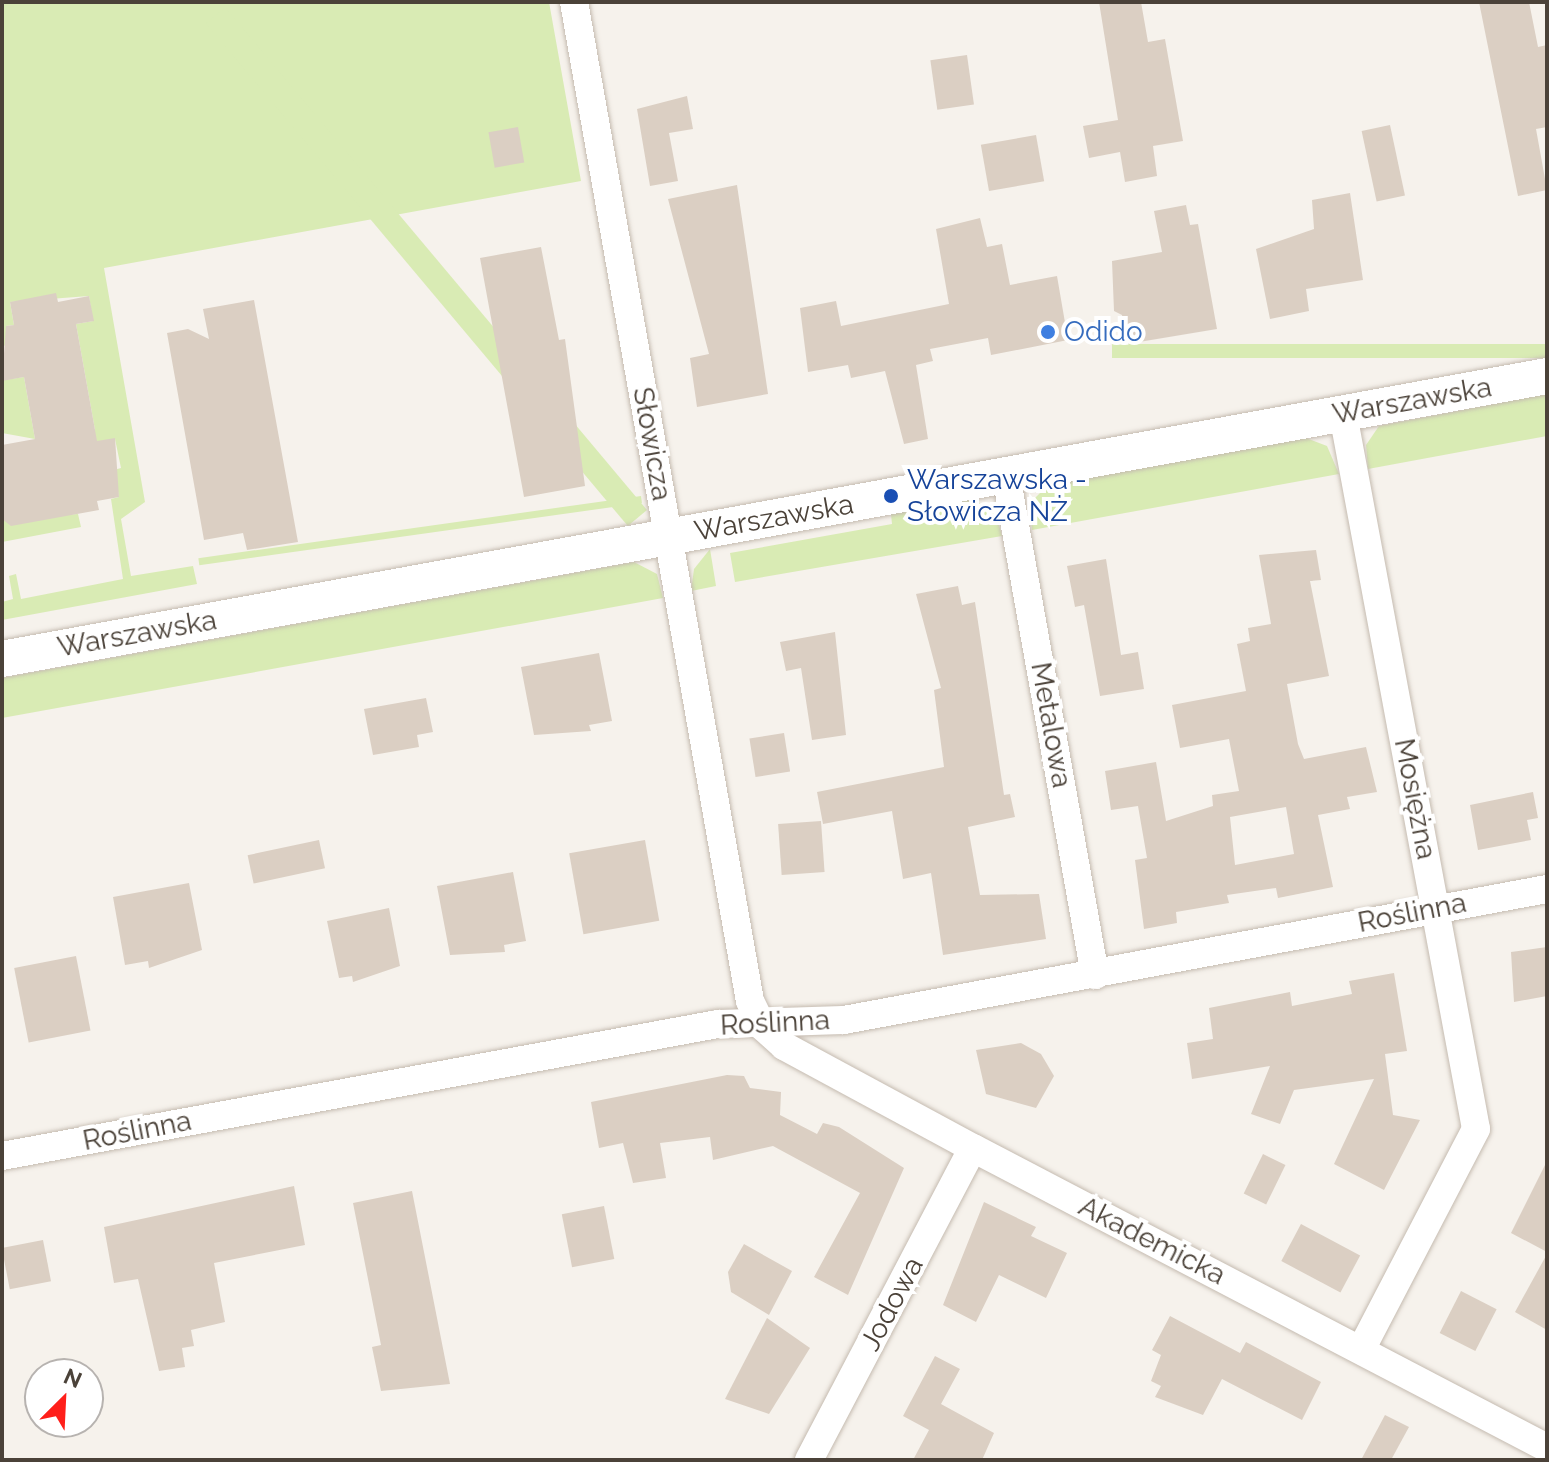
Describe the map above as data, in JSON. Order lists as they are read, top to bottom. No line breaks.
{"streets":{"street":["Warszawska","Słowicza","Metalowa","Mosiężna","Roślinna","Akademicka","Jodowa"]},"crossings":[["Warszawska","Słowicza"],["Warszawska","Metalowa"],["Warszawska","Mosiężna"],["Słowicza","Roślinna"],["Słowicza","Akademicka"],["Metalowa","Roślinna"],["Mosiężna","Roślinna"],["Mosiężna","Akademicka"],["Roślinna","Akademicka"],["Akademicka","Jodowa"]],"places":["Odido","Warszawska - Słowicza NŻ"],"north":"top right"}
